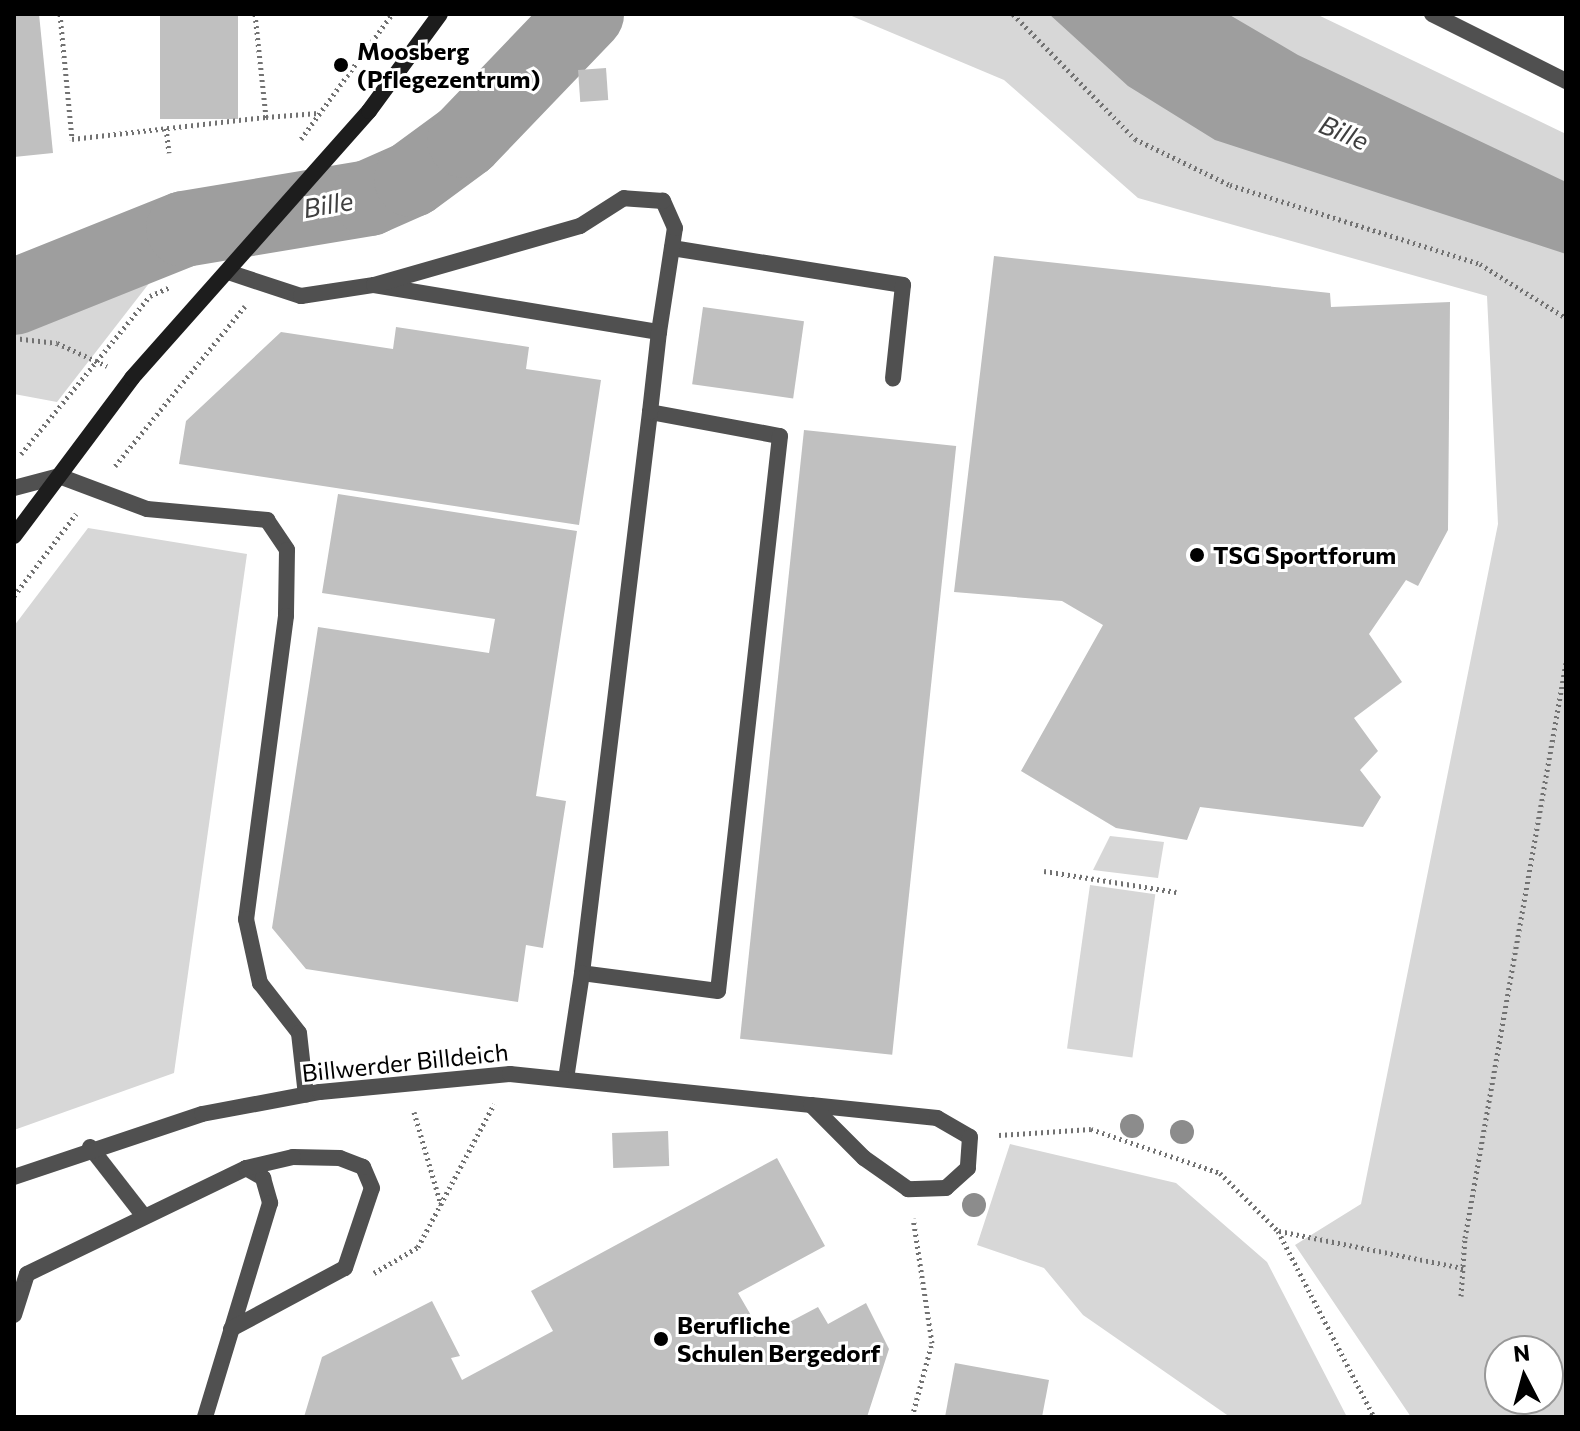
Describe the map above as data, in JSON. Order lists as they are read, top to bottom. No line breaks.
{"streets":{"street":["Billwerder Billdeich"]},"water":["Bille"],"places":["Moosberg (Pflegezentrum)","TSG Sportforum","Berufliche Schulen Bergedorf"],"north":"top"}
